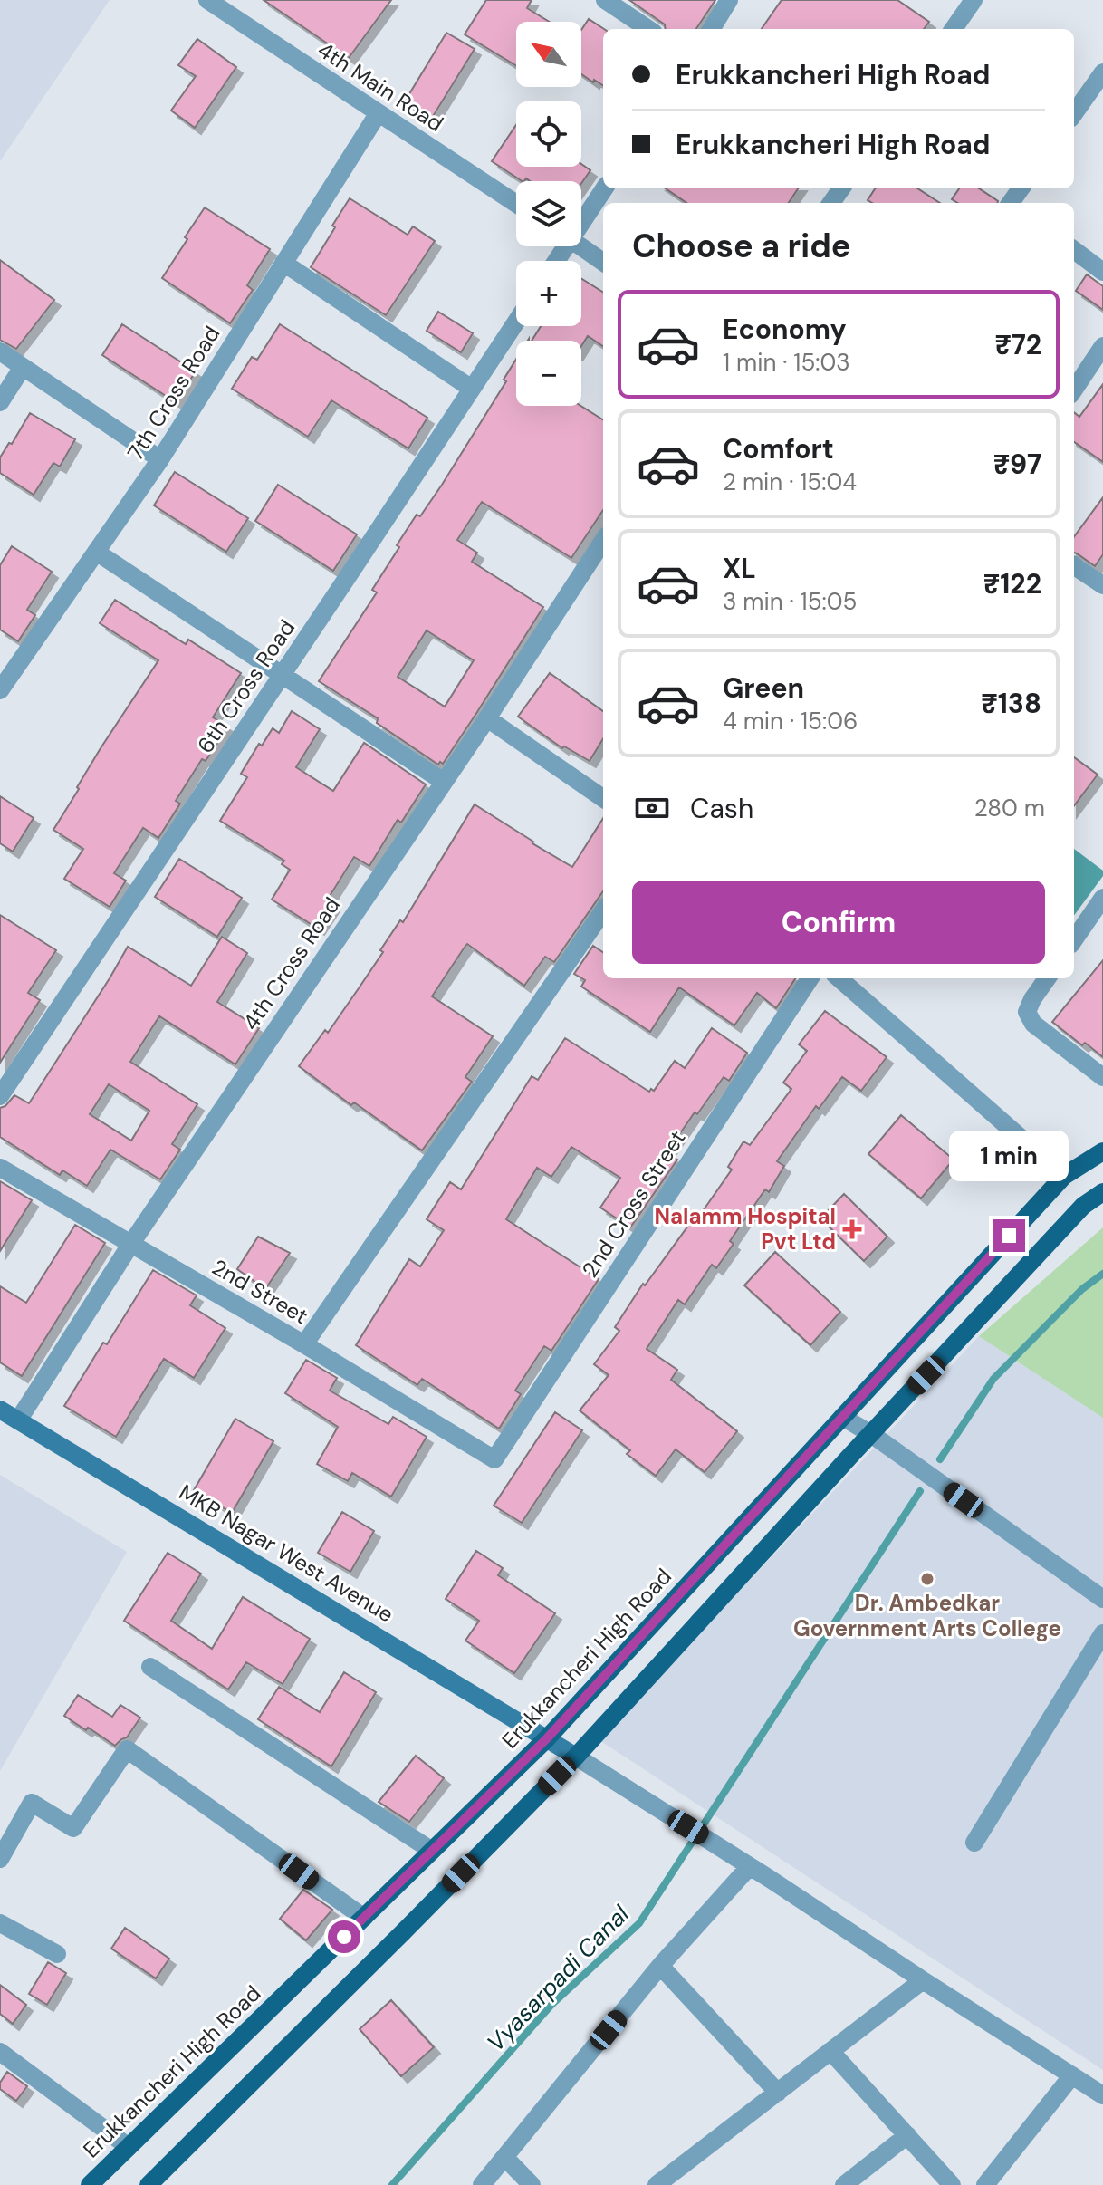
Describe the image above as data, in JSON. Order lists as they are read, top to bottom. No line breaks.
{"streets":{"main road":["MKB Nagar West Avenue","Erukkancheri High Road"],"street":["4th Main Road","7th Cross Road","6th Cross Road","4th Cross Road","2nd Cross Street","2nd Street"]},"crossings":[["4th Main Road","7th Cross Road"],["4th Cross Road","2nd Street"],["4th Cross Road","MKB Nagar West Avenue"],["2nd Cross Street","2nd Street"],["MKB Nagar West Avenue","Erukkancheri High Road"]],"water":["Vyasarpadi Canal"],"places":{"health":["Nalamm Hospital Pvt Ltd"],"other":["Dr. Ambedkar Government Arts College"]},"north":"top left","page":{"map_buttons":["+","−"],"banner":["Erukkancheri High Road","Erukkancheri High Road"],"heading":"Choose a ride","list":[{"name":"Economy","note":"1 min · 15:03","value":"₹72"},{"name":"Comfort","note":"2 min · 15:04","value":"₹97"},{"name":"XL","note":"3 min · 15:05","value":"₹122"},{"name":"Green","note":"4 min · 15:06","value":"₹138"}],"pay":["Cash","280 m"],"buttons":"Confirm","bubble":"1 min"}}
